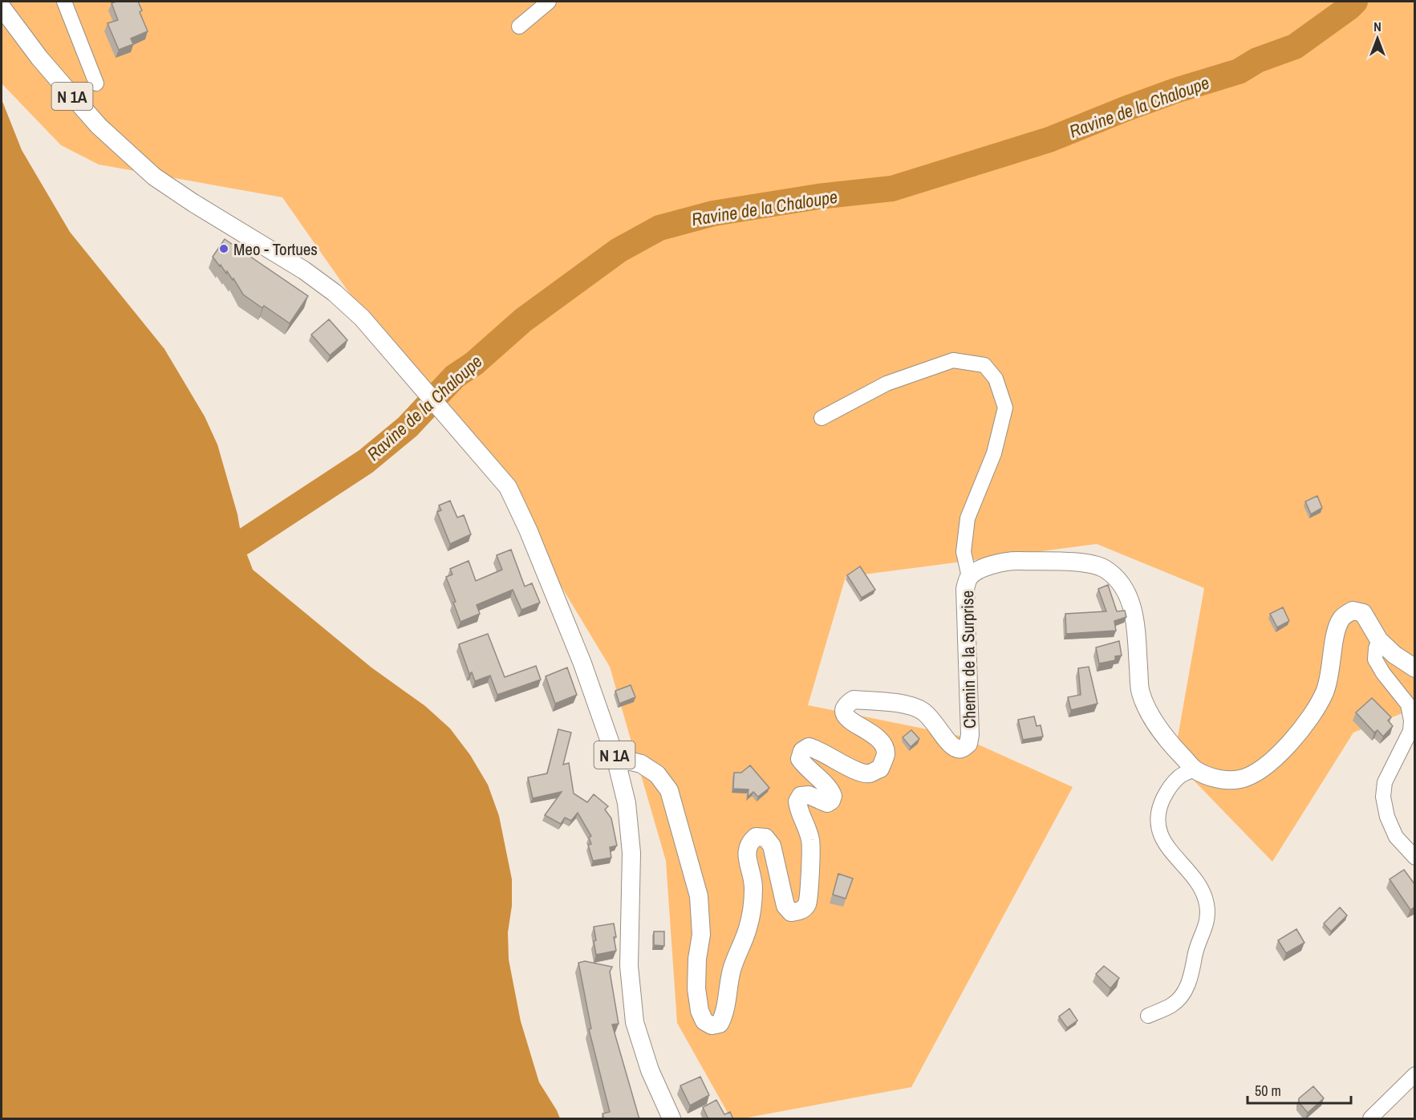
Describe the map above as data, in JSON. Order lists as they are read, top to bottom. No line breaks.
{"streets":{"main road":["N 1A","Chemin de la Surprise"]},"crossings":[["N 1A","Chemin de la Surprise"]],"water":["Ravine de la Chaloupe"],"places":["Meo - Tortues"],"scale_bar":"50 m","north":"top"}
